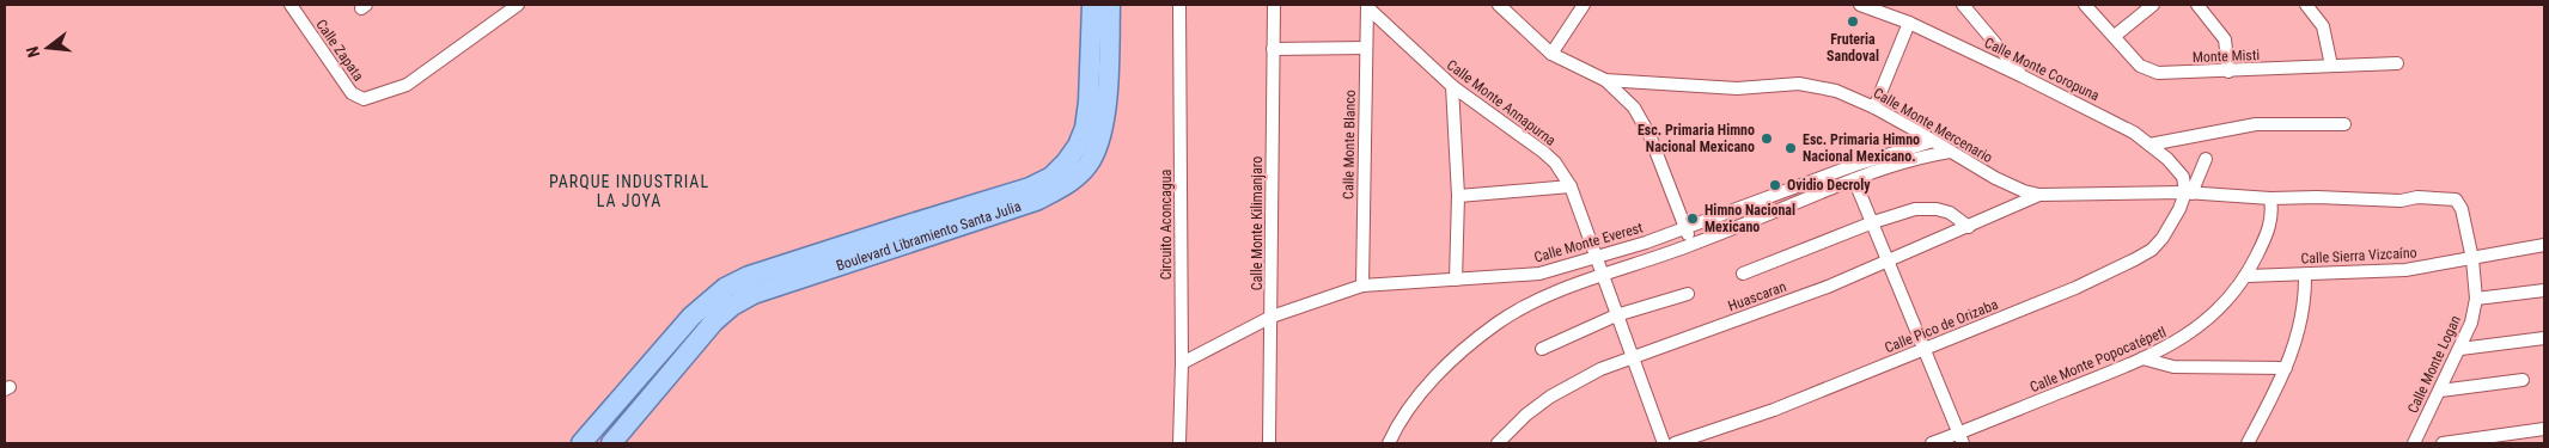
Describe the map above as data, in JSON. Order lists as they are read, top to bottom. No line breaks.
{"streets":{"main road":["Boulevard Libramiento Santa Julia"],"street":["Calle Zapata","Monte Misti","Calle Monte Coropuna","Calle Monte Annapurna","Calle Monte Mercenario","Calle Monte Blanco","Calle Monte Kilimanjaro","Circuito Aconcagua","Calle Monte Everest","Calle Sierra Vizcaíno","Huascaran","Calle Pico de Orizaba","Calle Monte Popocatépetl","Calle Monte Logan"]},"crossings":[["Calle Monte Coropuna","Calle Monte Mercenario"],["Calle Monte Coropuna","Calle Pico de Orizaba"],["Calle Monte Annapurna","Calle Monte Blanco"],["Calle Monte Annapurna","Calle Monte Everest"],["Calle Monte Annapurna","Huascaran"],["Calle Monte Mercenario","Calle Monte Everest"],["Calle Monte Mercenario","Calle Sierra Vizcaíno"],["Calle Monte Mercenario","Huascaran"],["Calle Monte Mercenario","Calle Pico de Orizaba"],["Calle Monte Mercenario","Calle Monte Popocatépetl"],["Calle Monte Mercenario","Calle Monte Logan"],["Calle Monte Blanco","Calle Monte Everest"],["Calle Monte Kilimanjaro","Calle Monte Everest"],["Circuito Aconcagua","Calle Monte Everest"],["Calle Sierra Vizcaíno","Calle Monte Popocatépetl"],["Calle Sierra Vizcaíno","Calle Monte Logan"]],"districts":["PARQUE INDUSTRIAL LA JOYA"],"places":["Fruteria Sandoval","Esc. Primaria Himno Nacional Mexicano","Esc. Primaria Himno Nacional Mexicano.","Ovidio Decroly","Himno Nacional Mexicano"],"north":"left"}
